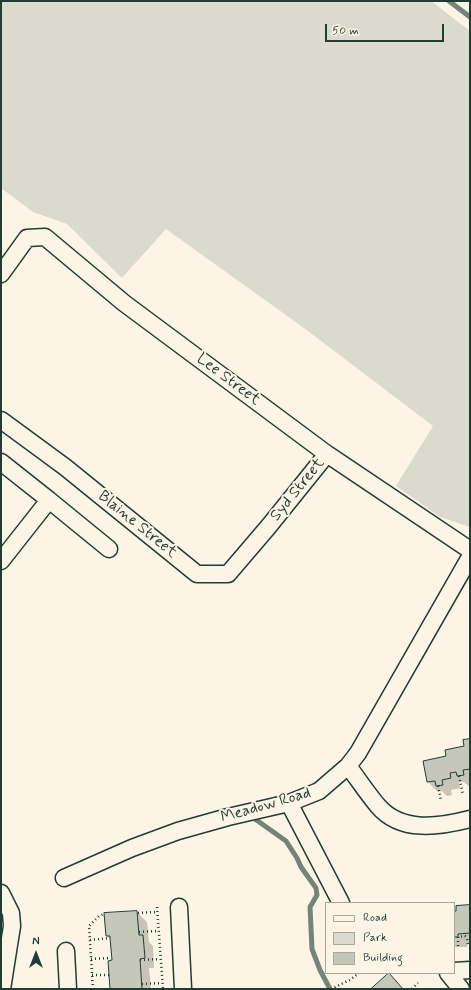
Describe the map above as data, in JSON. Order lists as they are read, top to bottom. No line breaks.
{"streets":{"street":["Lee Street","Syd Street","Blaine Street","Meadow Road"]},"crossings":[["Lee Street","Syd Street"],["Syd Street","Blaine Street"]],"legend":["Road","Park","Building"],"scale_bar":"50 m","north":"top"}
